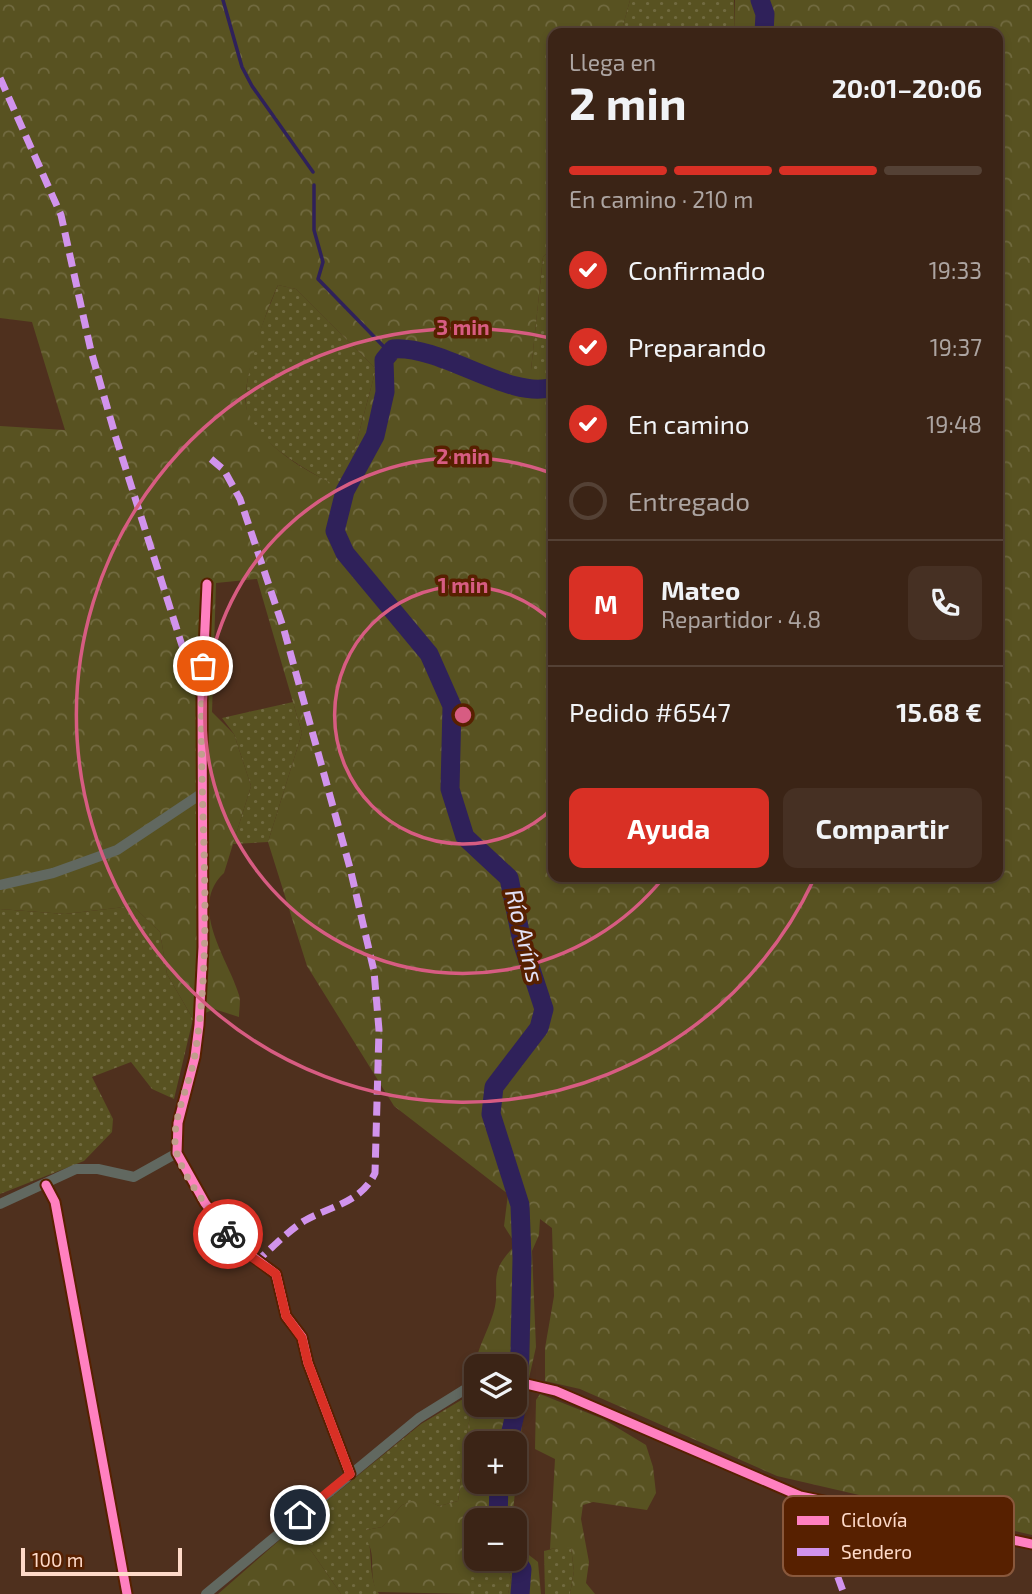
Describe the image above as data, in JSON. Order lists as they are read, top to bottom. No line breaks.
{"water":["Río Aríns"],"legend":["Ciclovía","Sendero"],"scale_bar":"100 m","page":{"heading":["2 min","Llega en","20:01–20:06"],"panel":["Mateo","Repartidor · 4.8","Pedido #6547","15.68 €"],"bar":"En camino · 210 m","list":[["Confirmado","19:33"],["Preparando","19:37"],["En camino","19:48"],"Entregado"],"round":"M","buttons":["Ayuda","Compartir"],"map_buttons":["+","−"],"scale":"100 m"},"rings":["3 min","2 min","1 min"]}
